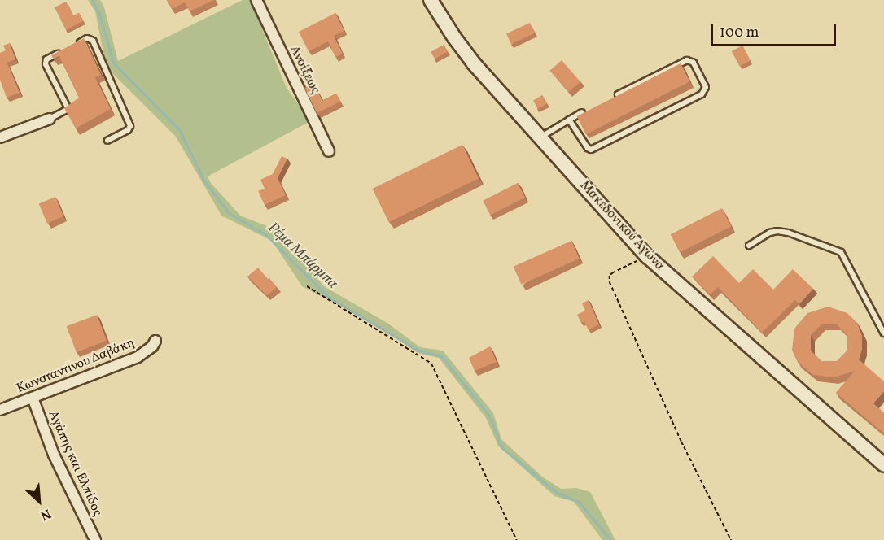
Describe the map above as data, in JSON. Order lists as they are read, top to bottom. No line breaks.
{"streets":{"main road":["Μακεδονικού Αγώνα"],"street":["Ανοίξεως","Κωνσταντίνου Δαβάκη","Αγάπης και Ελπίδος"]},"crossings":[["Κωνσταντίνου Δαβάκη","Αγάπης και Ελπίδος"]],"water":["Ρέμα Μπάρμπα"],"scale_bar":"100 m","north":"bottom right"}
